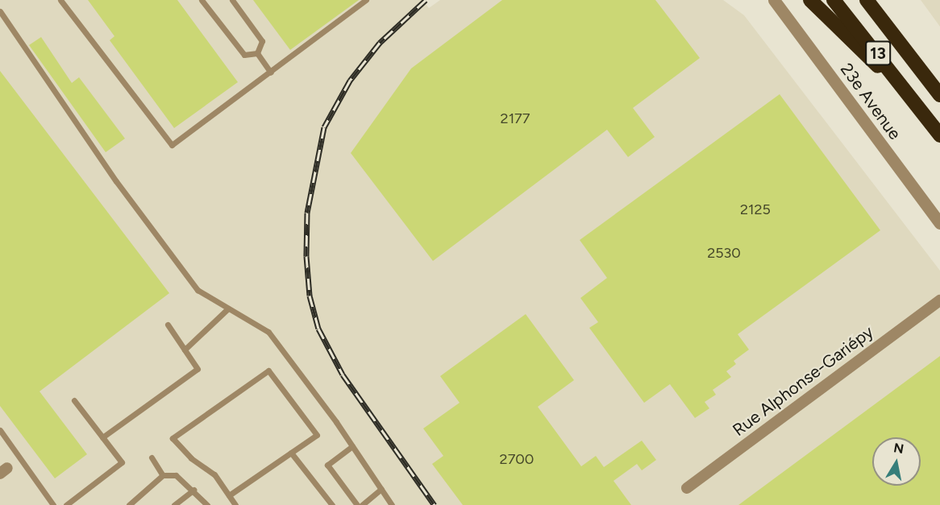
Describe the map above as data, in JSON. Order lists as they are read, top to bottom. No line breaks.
{"streets":{"highway":["13"],"street":["23e Avenue","Rue Alphonse-Gariépy"]},"house_numbers":["2177","2125","2530","2700"],"north":"top"}
